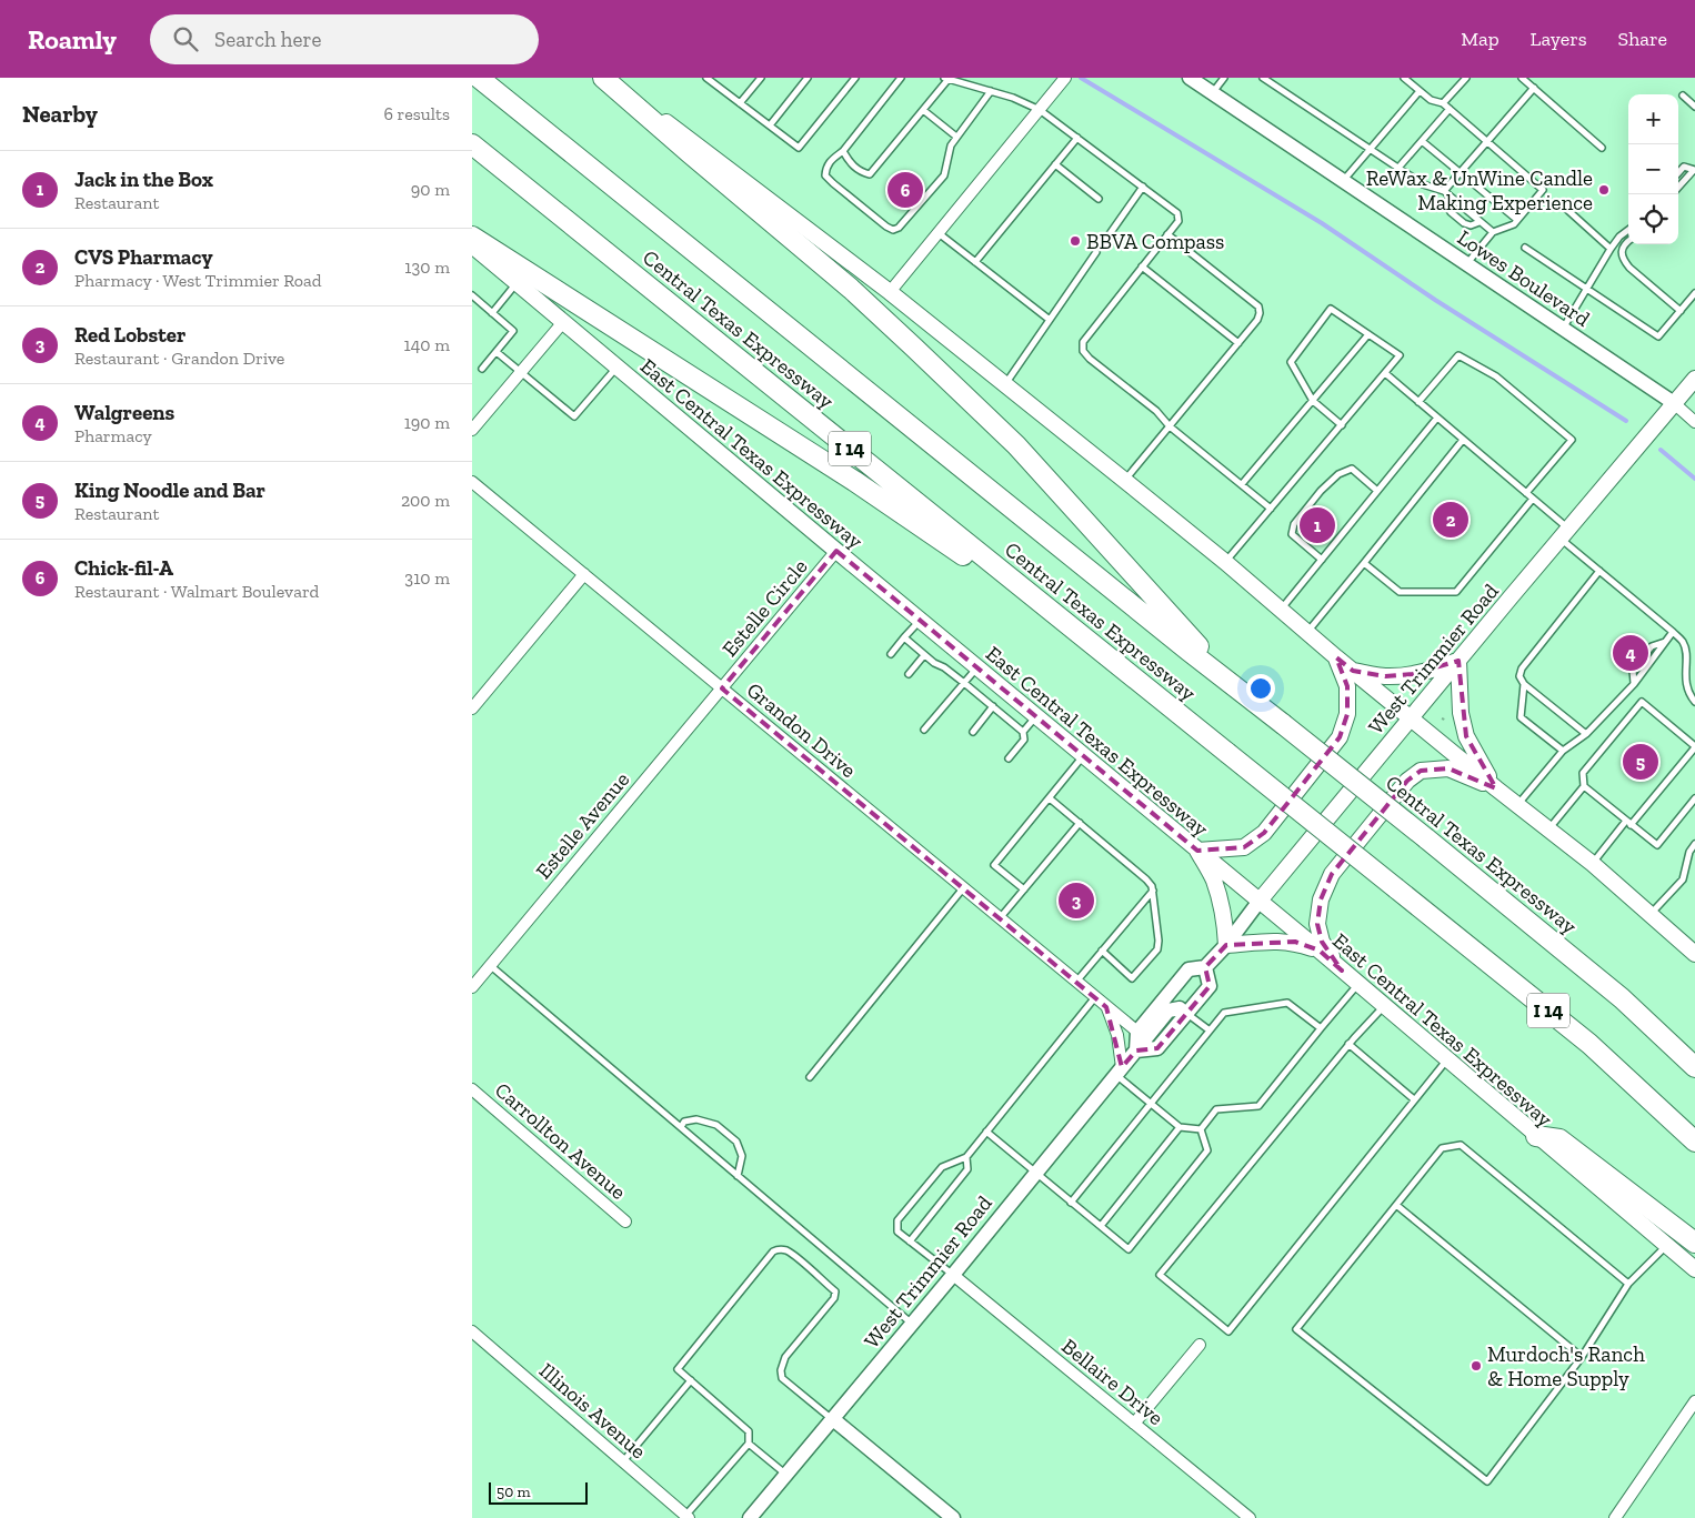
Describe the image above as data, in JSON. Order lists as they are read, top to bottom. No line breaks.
{"streets":{"highway":["Central Texas Expressway","I 14"],"main road":["East Central Texas Expressway","West Trimmier Road"],"street":["Lowes Boulevard","Estelle Circle","Grandon Drive","Estelle Avenue","Carrollton Avenue","Bellaire Drive","Illinois Avenue"]},"crossings":[["Lowes Boulevard","West Trimmier Road"],["East Central Texas Expressway","Estelle Circle"],["East Central Texas Expressway","West Trimmier Road"],["Estelle Circle","Grandon Drive"],["Estelle Circle","Estelle Avenue"],["West Trimmier Road","Grandon Drive"],["West Trimmier Road","Bellaire Drive"],["Grandon Drive","Estelle Avenue"]],"places":["ReWax & UnWine Candle Making Experience","BBVA Compass","Murdoch's Ranch & Home Supply"],"scale_bar":"50 m","page":{"header":"Roamly","search":"Search here","nav":["Map","Layers","Share"],"heading":["Nearby","6 results"],"map_buttons":["+","−"],"list":[{"mark":"1","name":"Jack in the Box","note":"Restaurant","value":"90 m"},{"mark":"2","name":"CVS Pharmacy","note":"Pharmacy · West Trimmier Road","value":"130 m"},{"mark":"3","name":"Red Lobster","note":"Restaurant · Grandon Drive","value":"140 m"},{"mark":"4","name":"Walgreens","note":"Pharmacy","value":"190 m"},{"mark":"5","name":"King Noodle and Bar","note":"Restaurant","value":"200 m"},{"mark":"6","name":"Chick-fil-A","note":"Restaurant · Walmart Boulevard","value":"310 m"}],"pins":["6","2","1","4","5","3"],"scale":"50 m"}}
